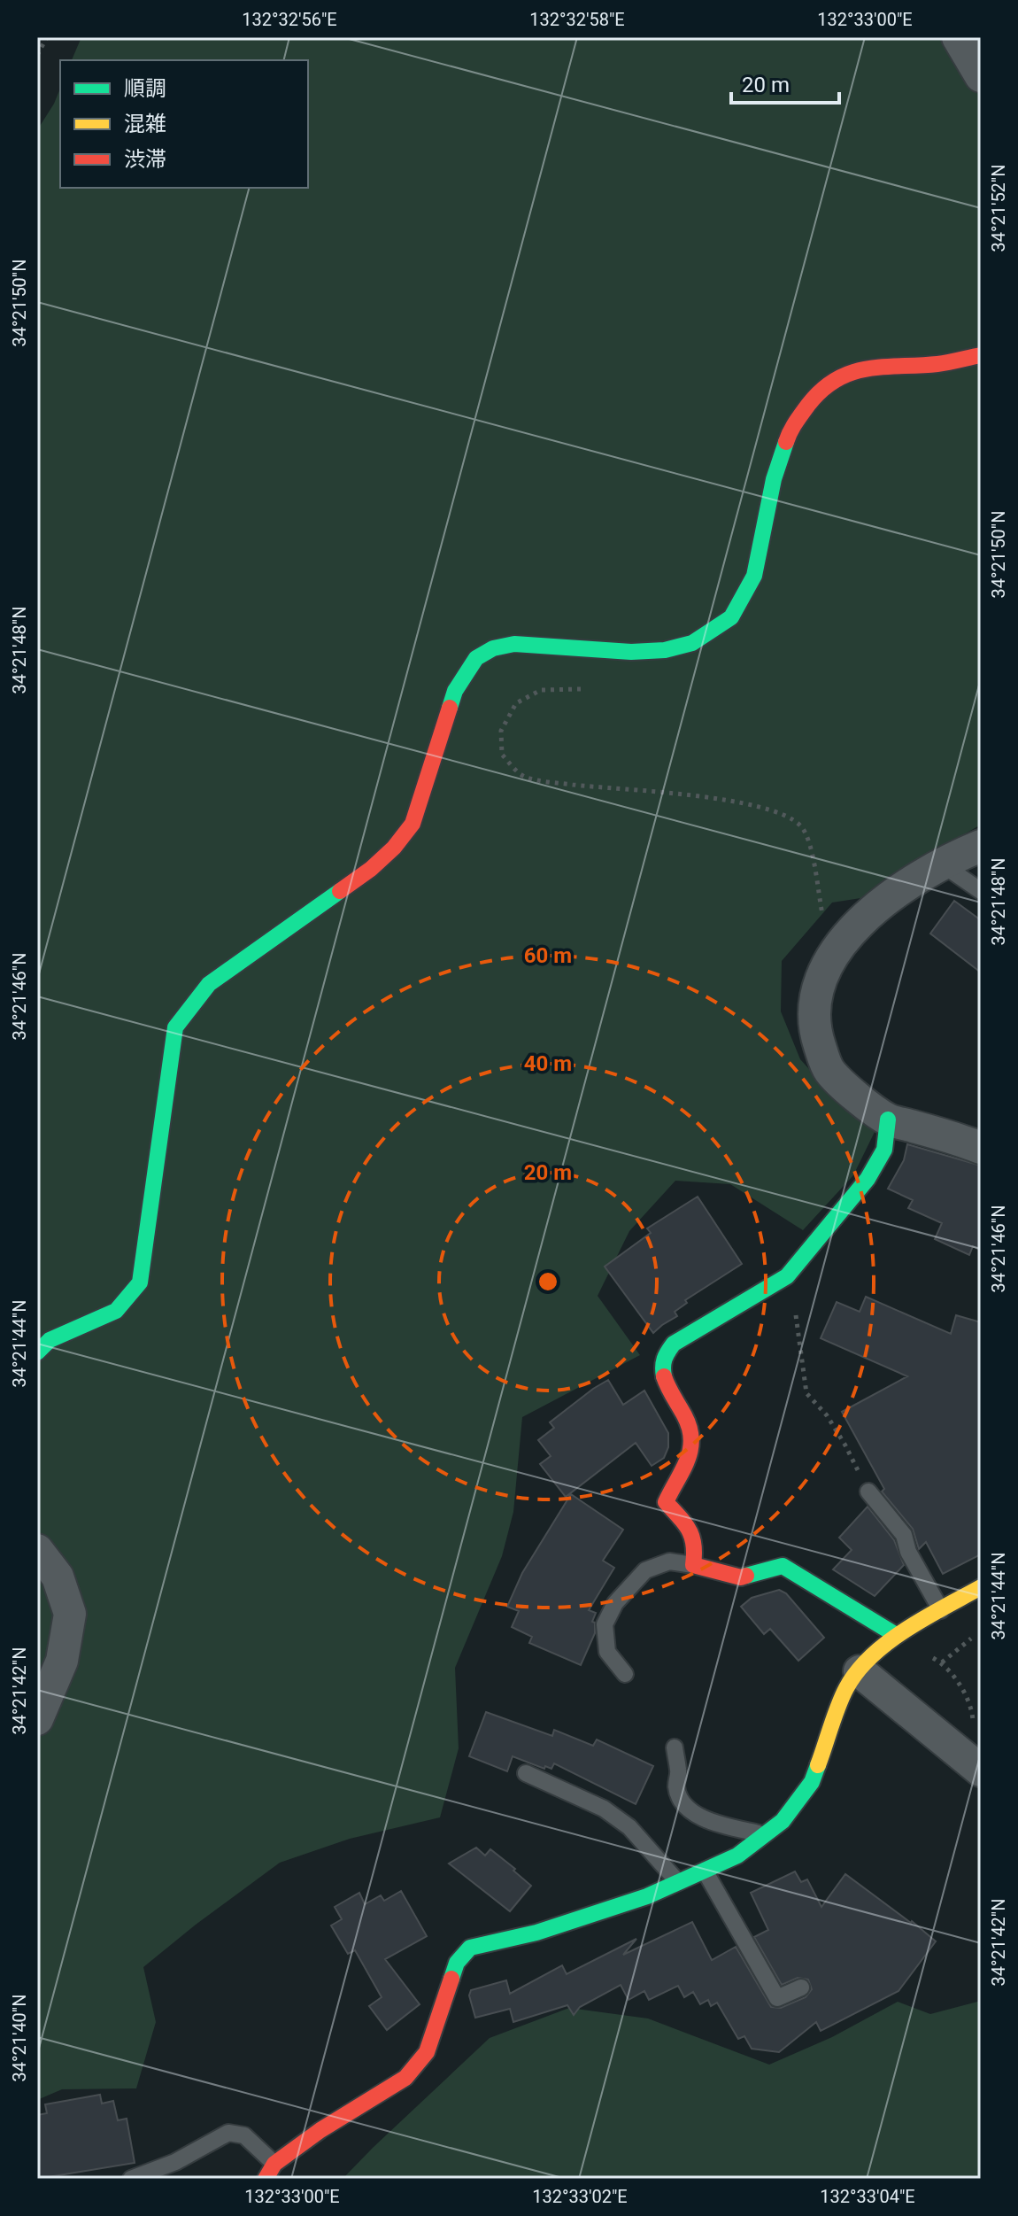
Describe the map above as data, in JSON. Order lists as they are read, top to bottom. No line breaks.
{"legend":["順調","混雑","渋滞"],"scale_bar":"20 m","coordinates":["132°32'56\"E","132°32'58\"E","132°33'00\"E","34°21'52\"N","34°21'50\"N","34°21'48\"N","34°21'46\"N","34°21'44\"N","34°21'42\"N","34°21'40\"N","132°33'02\"E","132°33'04\"E"],"rings":["60 m","40 m","20 m"]}
